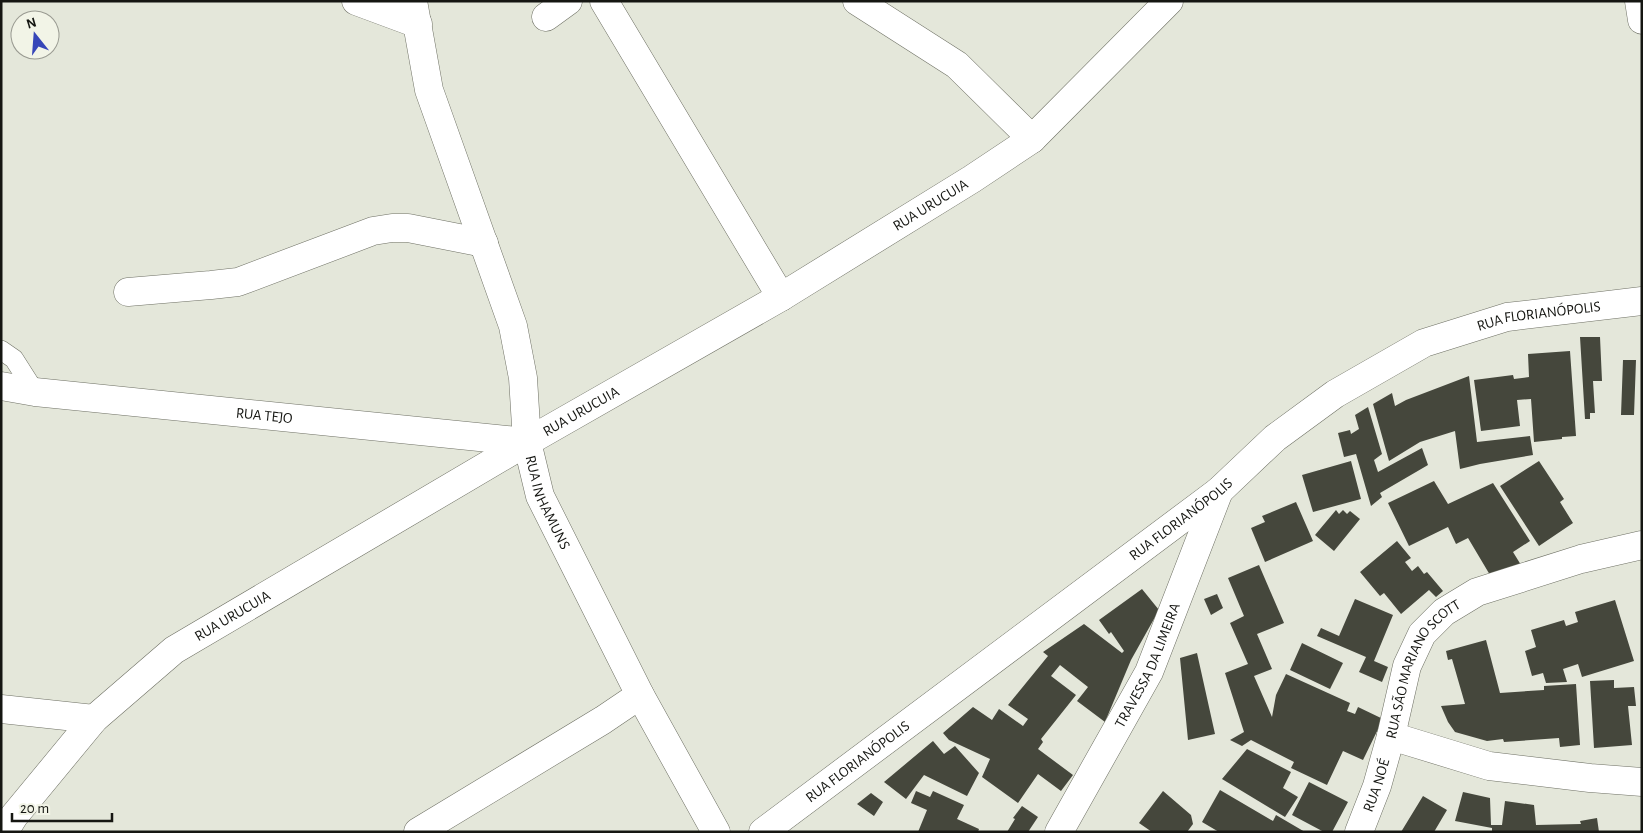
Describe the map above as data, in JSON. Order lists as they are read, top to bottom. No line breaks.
{"streets":{"street":["RUA URUCUIA","RUA FLORIANÓPOLIS","RUA TEJO","RUA INHAMUNS","TRAVESSA DA LIMEIRA","RUA SÃO MARIANO SCOTT","RUA NOÉ"]},"crossings":[["RUA URUCUIA","RUA TEJO"],["RUA URUCUIA","RUA INHAMUNS"],["RUA FLORIANÓPOLIS","TRAVESSA DA LIMEIRA"],["RUA TEJO","RUA INHAMUNS"],["RUA SÃO MARIANO SCOTT","RUA NOÉ"]],"scale_bar":"20 m","north":"top"}
